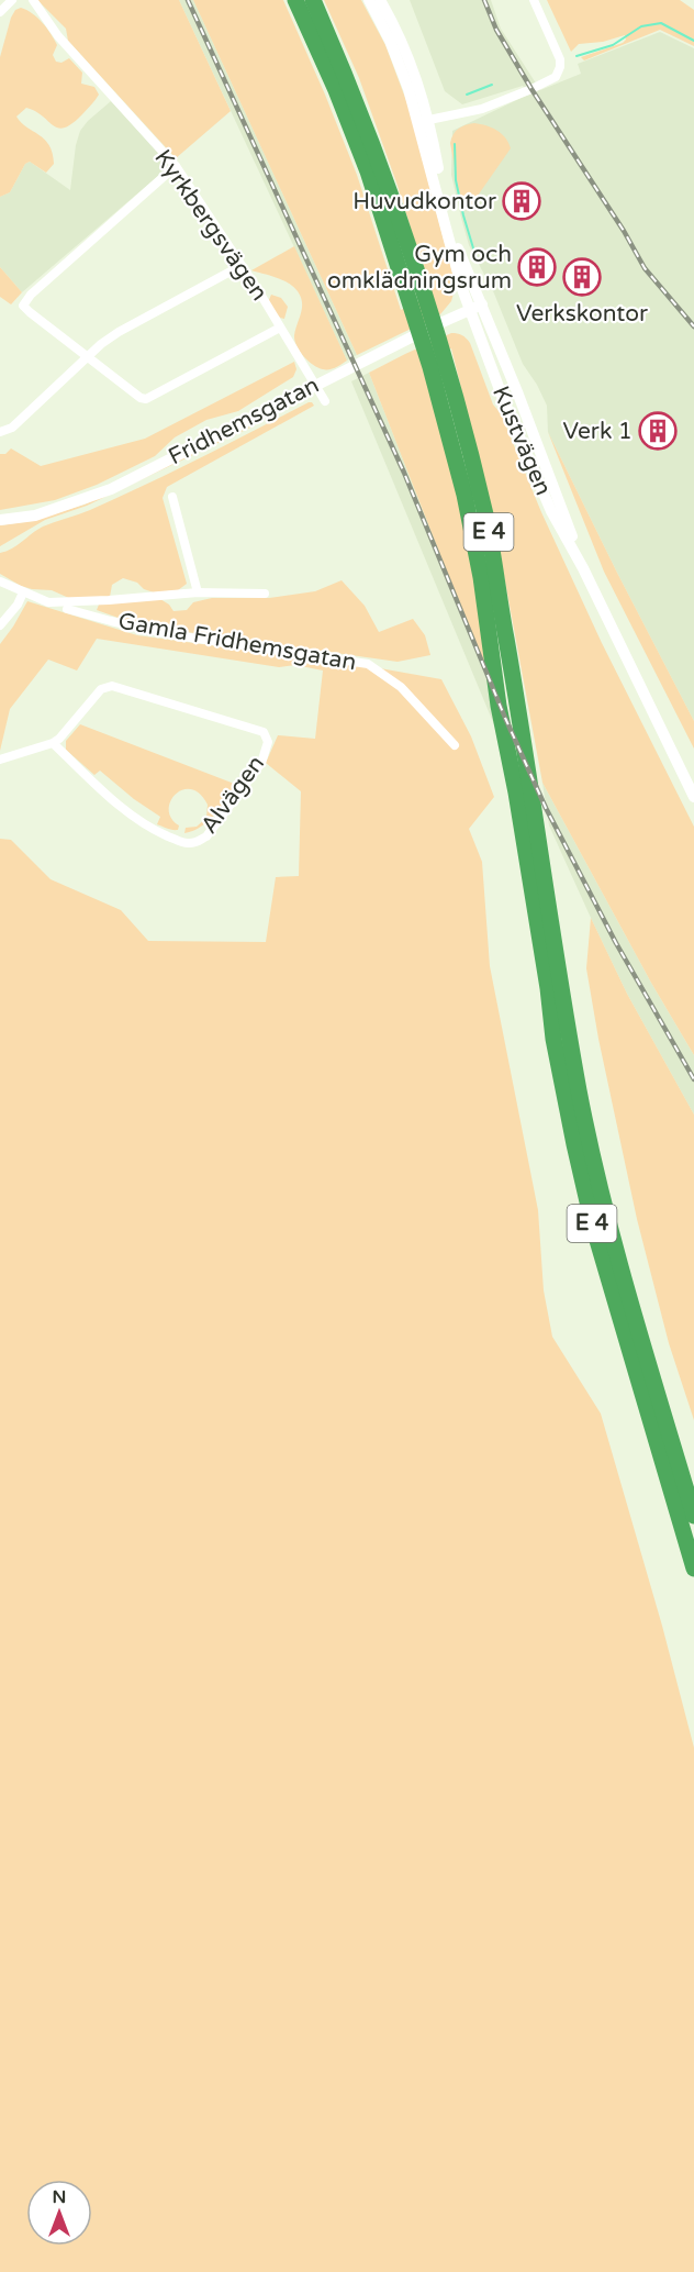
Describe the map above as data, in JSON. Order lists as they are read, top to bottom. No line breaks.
{"streets":{"highway":["E 4"],"main road":["Fridhemsgatan","Kustvägen"],"street":["Kyrkbergsvägen","Gamla Fridhemsgatan","Alvägen"]},"crossings":[["Kyrkbergsvägen","Fridhemsgatan"],["Fridhemsgatan","Kustvägen"]],"places":{"building":["Huvudkontor","Gym och omklädningsrum","Verkskontor","Verk 1"]},"north":"top"}
